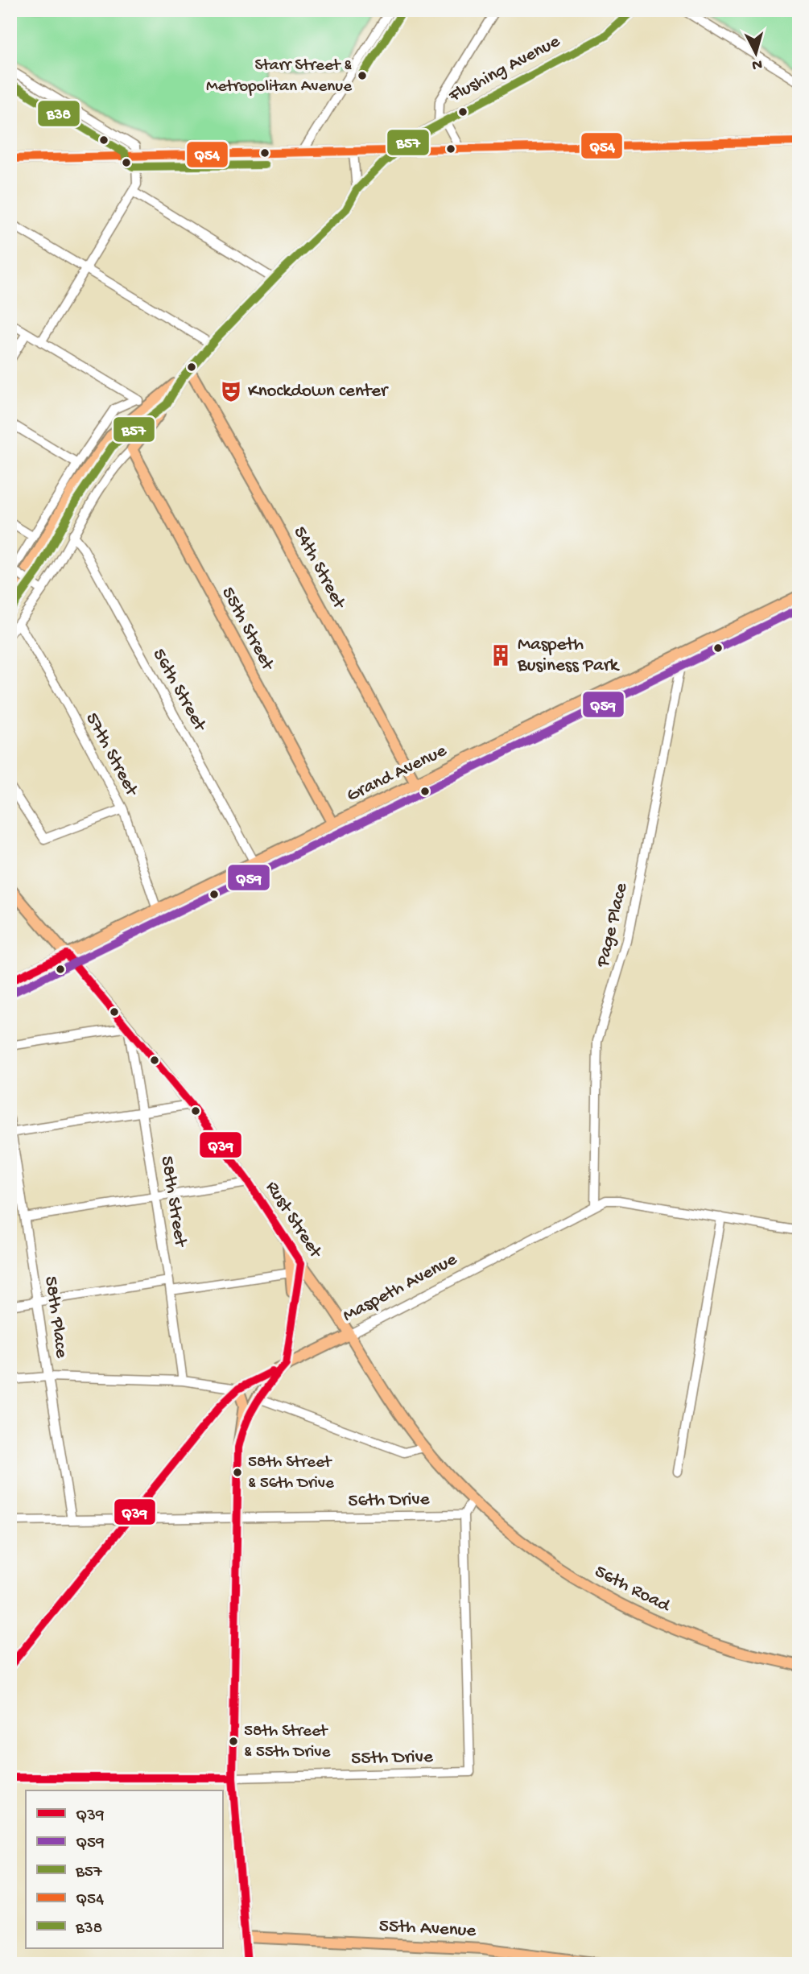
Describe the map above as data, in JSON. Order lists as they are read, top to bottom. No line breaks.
{"streets":{"main road":["Flushing Avenue","54th Street","55th Street","Grand Avenue","Rust Street","Maspeth Avenue","56th Road","55th Avenue"],"street":["56th Street","57th Street","Page Place","58th Street","58th Place","56th Drive","55th Drive"]},"crossings":[["Flushing Avenue","54th Street"],["54th Street","Grand Avenue"],["55th Street","Grand Avenue"],["56th Street","Grand Avenue"],["57th Street","Grand Avenue"],["Grand Avenue","Page Place"],["Grand Avenue","Rust Street"],["Page Place","Maspeth Avenue"],["58th Street","Rust Street"],["Rust Street","Maspeth Avenue"],["Rust Street","56th Road"],["Maspeth Avenue","56th Drive"],["58th Place","56th Drive"],["56th Drive","55th Drive"]],"places":{"other":["Starr Street & Metropolitan Avenue","58th Street & 56th Drive","58th Street & 55th Drive"],"theatre":["Knockdown center"],"building":["Maspeth Business Park"]},"lines":["transit line B57","transit line B38","transit line Q54","transit line Q59","transit line Q39"],"legend":["Q39","Q59","B57","Q54","B38"],"north":"bottom"}
